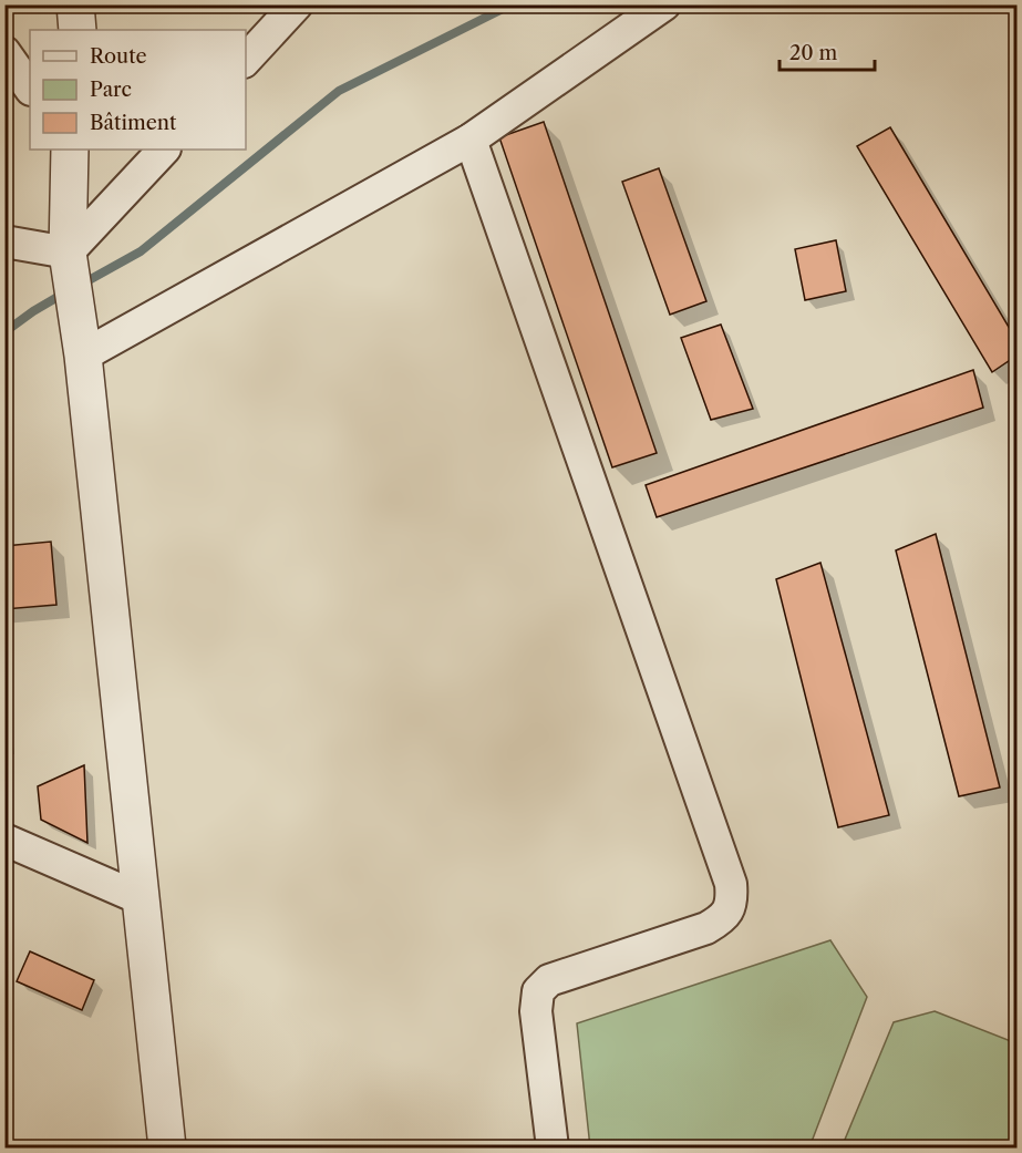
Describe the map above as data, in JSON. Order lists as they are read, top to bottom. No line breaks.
{"legend":["Route","Parc","Bâtiment"],"scale_bar":"20 m"}
